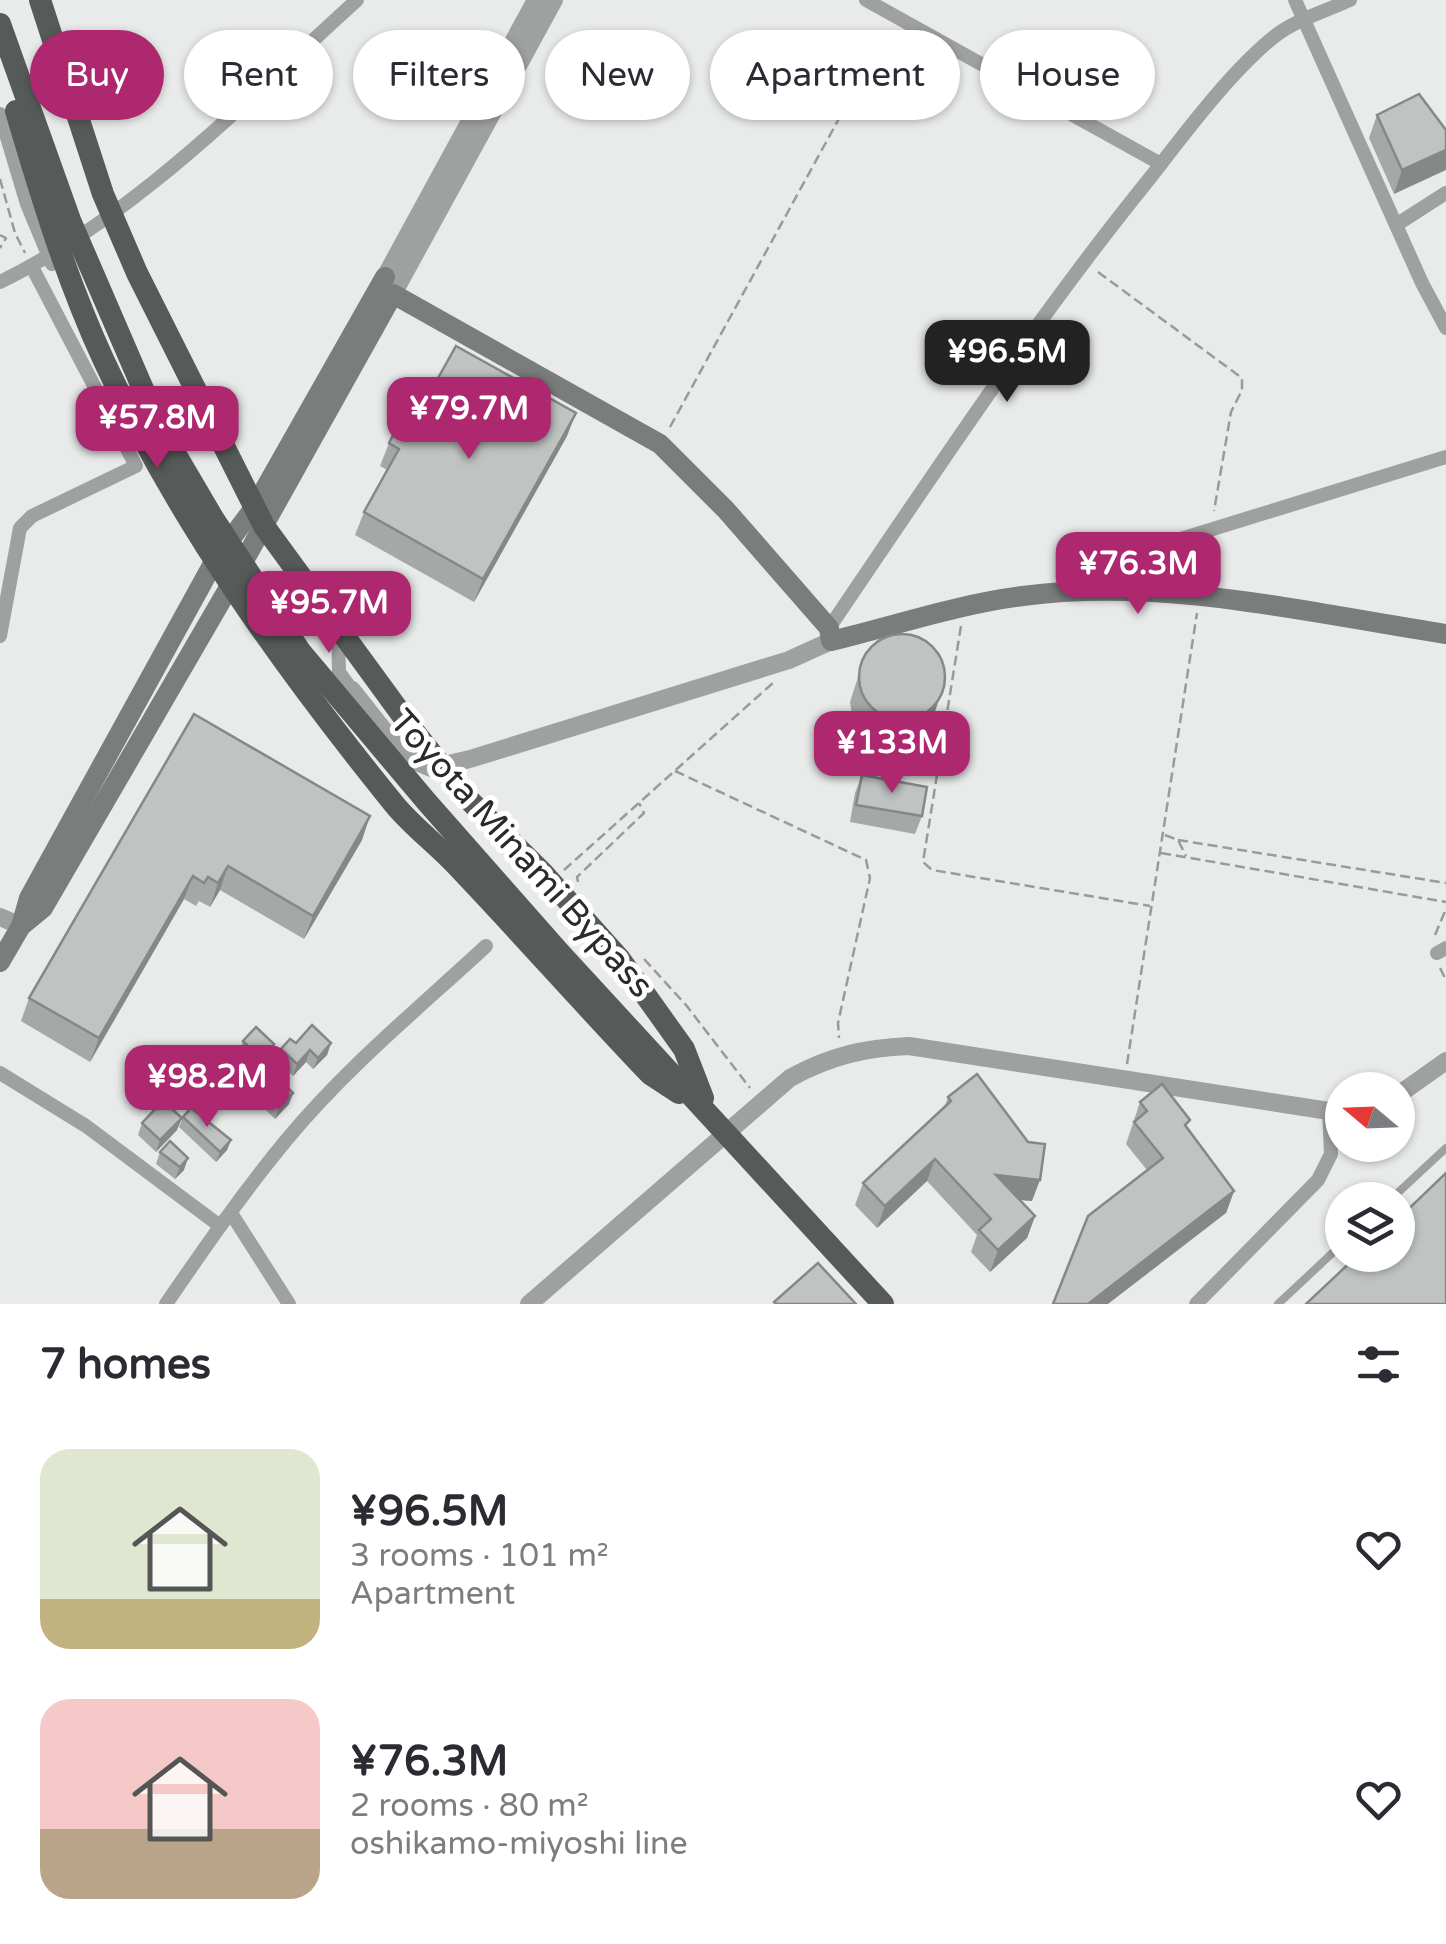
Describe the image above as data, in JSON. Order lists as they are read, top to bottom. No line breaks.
{"streets":{"highway":["Toyota Minami Bypass"]},"north":"left","page":{"chip":["Buy","Rent","Filters","New","Apartment","House"],"price":["¥96.5M","¥79.7M","¥57.8M","¥76.3M","¥95.7M","¥133M","¥98.2M"],"heading":"7 homes","list":[{"name":"¥96.5M","note":"3 rooms · 101 m² · Apartment"},{"name":"¥76.3M","note":"2 rooms · 80 m² · oshikamo-miyoshi line"}]}}
